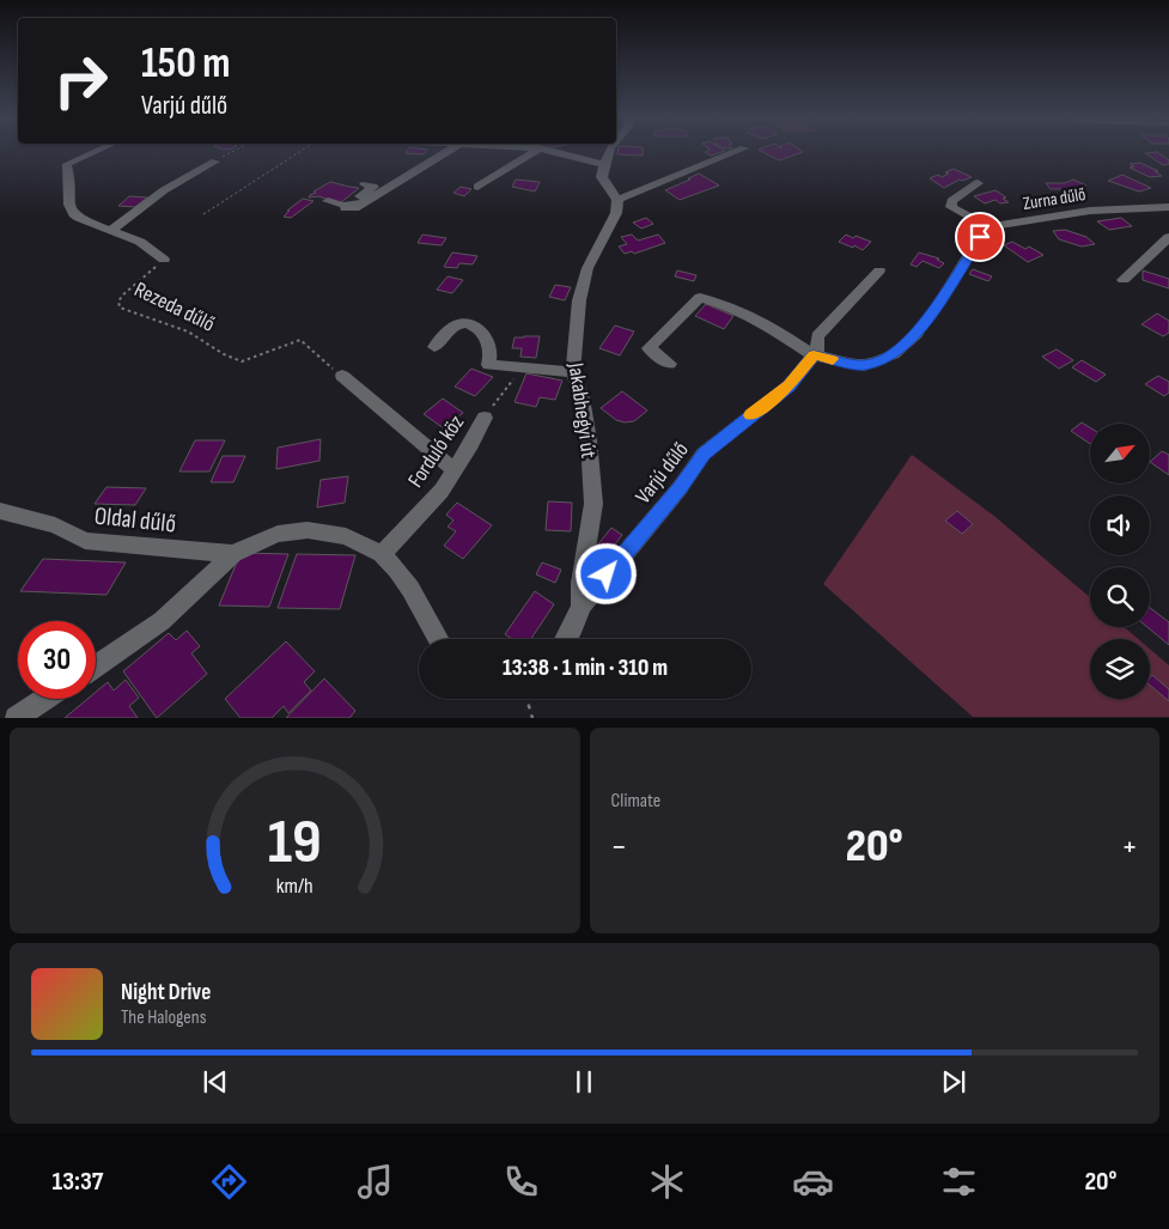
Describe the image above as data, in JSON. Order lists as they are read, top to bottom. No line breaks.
{"streets":{"street":["Zurna dűlő","Rezeda dűlő","Jakabhegyi út","Forduló köz","Varjú dűlő","Oldal dűlő"]},"crossings":[["Jakabhegyi út","Varjú dűlő"]],"north":"top right","page":{"turn":["150 m","Varjú dűlő"],"limit":"30","trip":"13:38 · 1 min · 310 m","tile":"Climate","heat":["−","20°","+"],"song":["Night Drive","The Halogens"],"tabs":["13:37","20°"],"gauge":["19","km/h"]}}
